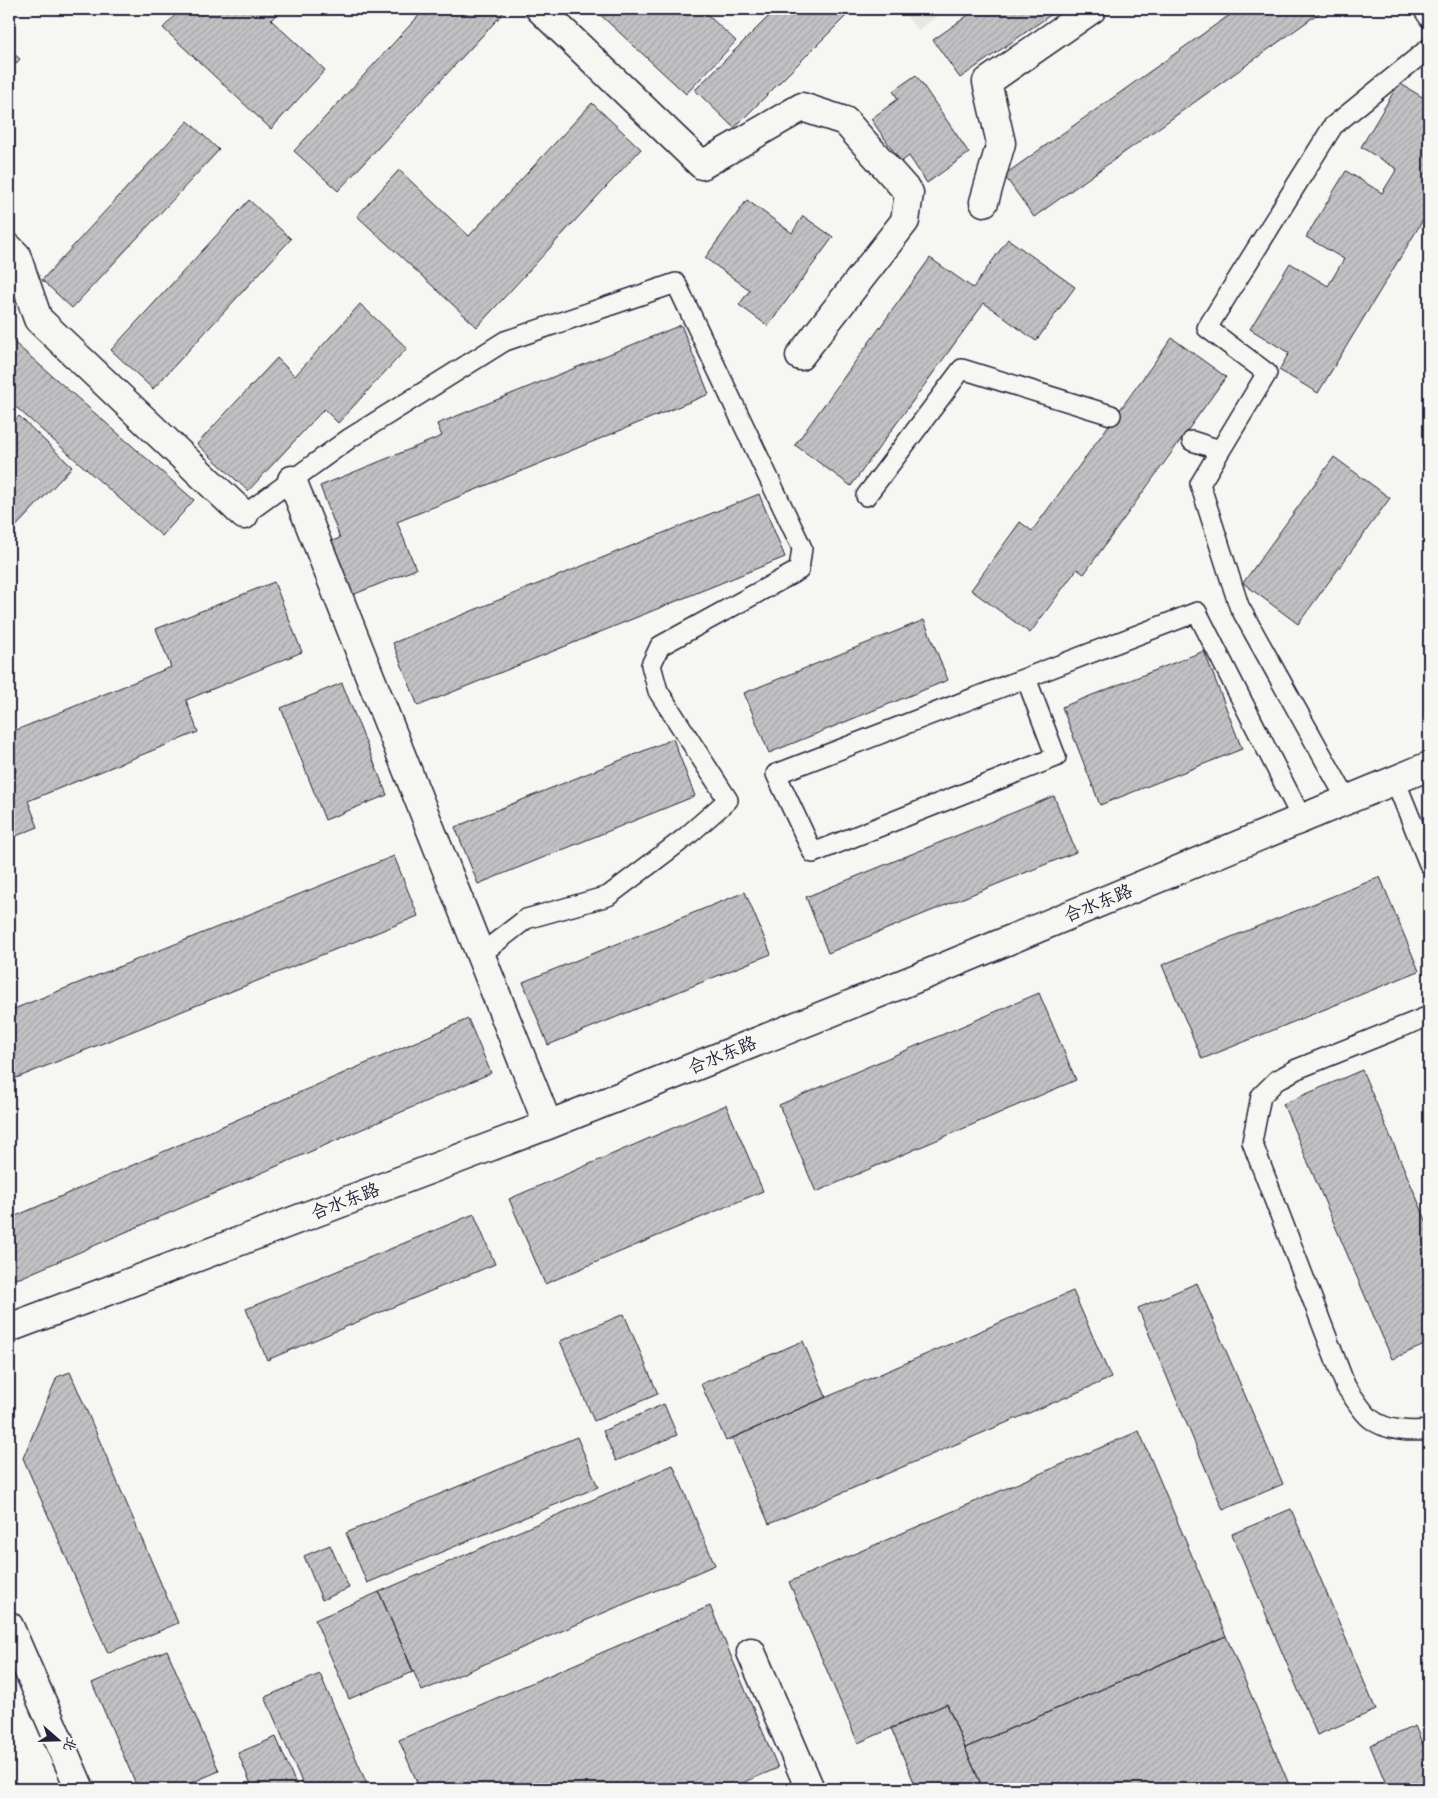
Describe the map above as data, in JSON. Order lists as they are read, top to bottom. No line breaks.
{"streets":{"street":["合水东路"]},"north":"right"}
